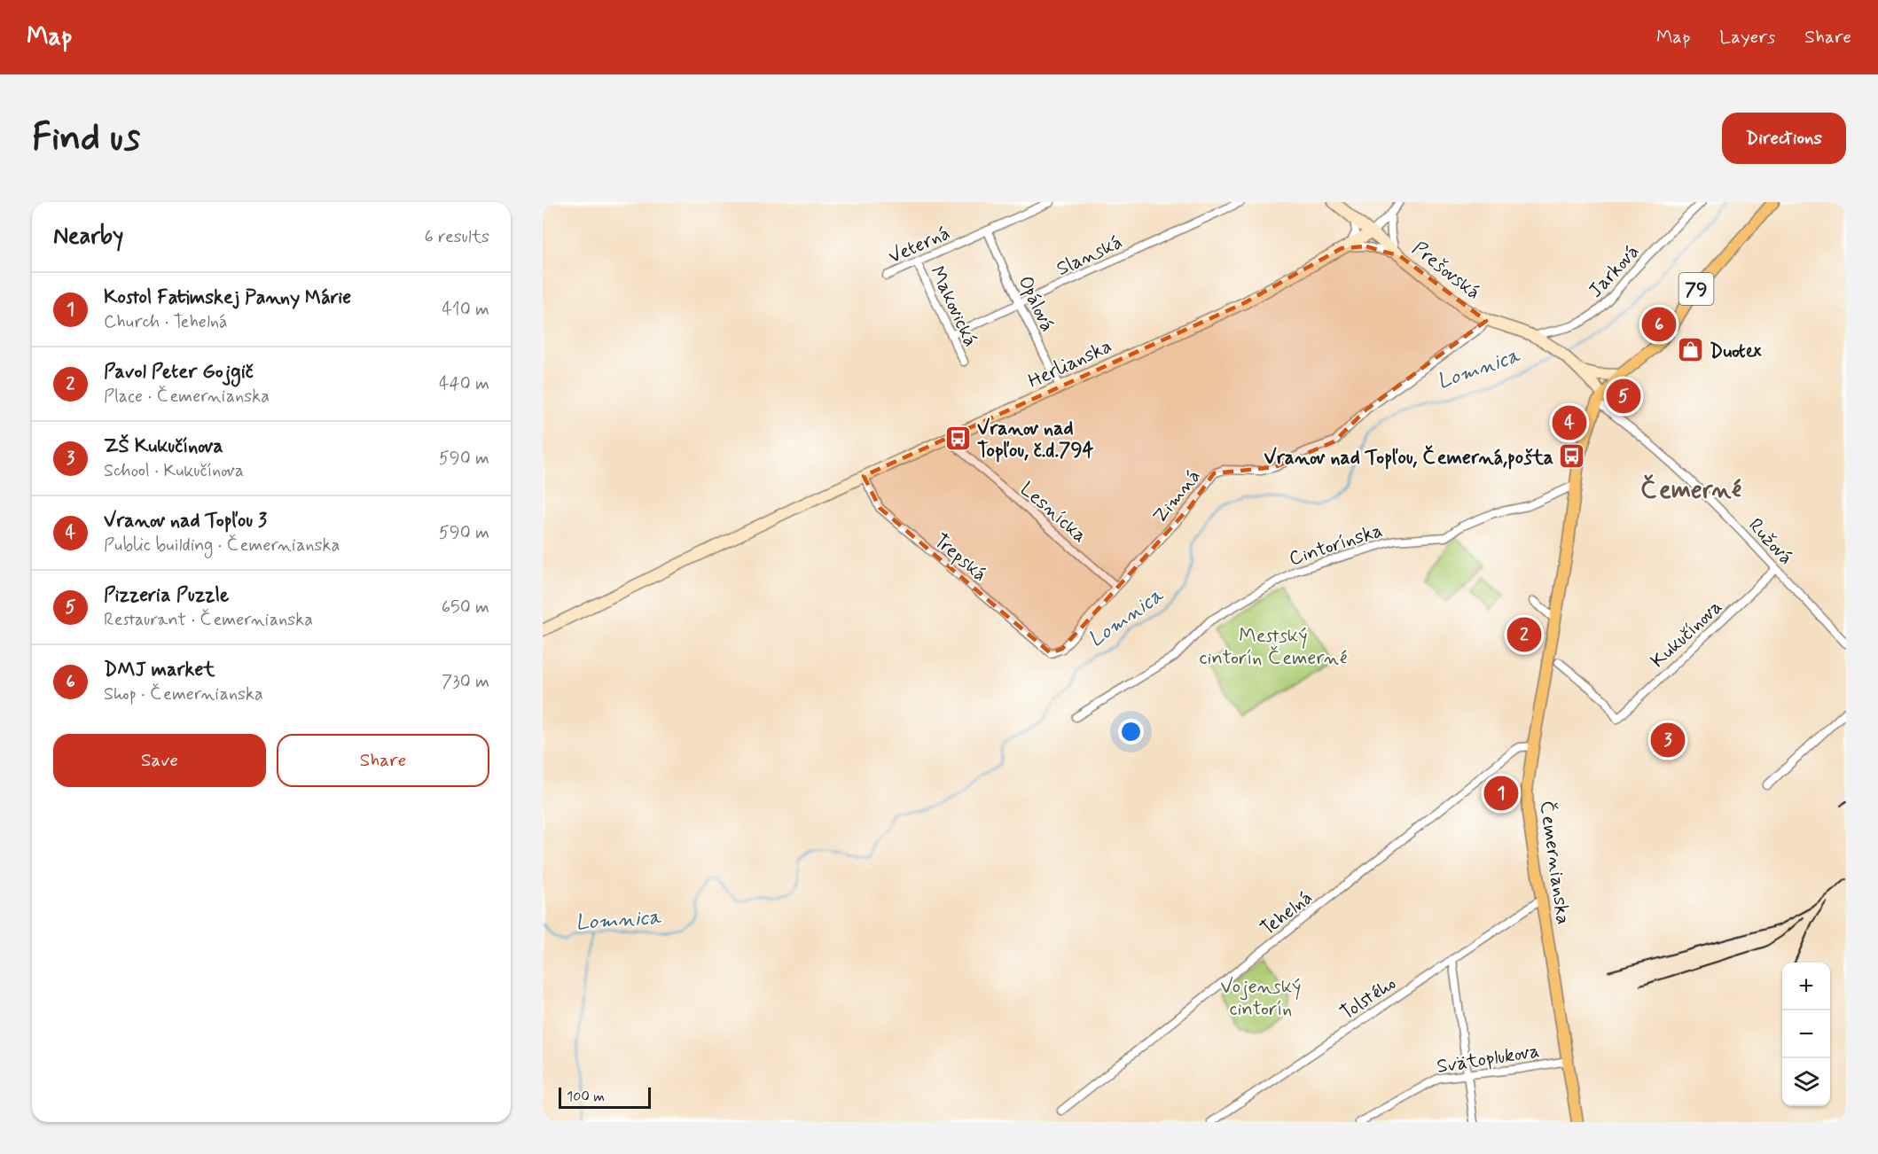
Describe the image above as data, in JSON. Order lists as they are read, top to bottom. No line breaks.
{"streets":{"main road":["Prešovská","79","Herlianska","Čemernianska"],"street":["Veterná","Slanská","Jarková","Opálová","Makovická","Zimná","Lesnícka","Ružová","Cintorínska","Trepská","Kukučínova","Tehelná","Tolstého","Svätoplukova"]},"crossings":[["Veterná","Opálová"],["Veterná","Makovická"],["Slanská","Opálová"],["Slanská","Makovická"],["Prešovská","Jarková"],["Prešovská","Herlianska"],["Prešovská","Zimná"],["Prešovská","Ružová"],["Prešovská","Čemernianska"],["Opálová","Herlianska"],["Herlianska","Lesnícka"],["Herlianska","Trepská"],["Zimná","Lesnícka"],["Zimná","Trepská"],["Ružová","Kukučínova"],["Ružová","Čemernianska"],["Cintorínska","Čemernianska"],["Čemernianska","Tehelná"],["Čemernianska","Tolstého"],["Čemernianska","Svätoplukova"]],"districts":["Čemerné"],"water":["Lomnica"],"parks":["Mestský cintorín Čemerné","Vojenský cintorín"],"places":{"shop":["Duotex"],"bus stop":["Vranov nad Topľou, č.d.794","Vranov nad Topľou, Čemerná,pošta"]},"scale_bar":"100 m","page":{"header":"Map","nav":["Map","Layers","Share"],"buttons":["Directions",["Save","Share"]],"title":"Find us","heading":["Nearby","6 results"],"list":[{"mark":"1","name":"Kostol Fatimskej Panny Márie","note":"Church · Tehelná","value":"410 m"},{"mark":"2","name":"Pavol Peter Gojgič","note":"Place · Čemernianska","value":"440 m"},{"mark":"3","name":"ZŠ Kukučínova","note":"School · Kukučínova","value":"590 m"},{"mark":"4","name":"Vranov nad Topľou 3","note":"Public building · Čemernianska","value":"590 m"},{"mark":"5","name":"Pizzeria Puzzle","note":"Restaurant · Čemernianska","value":"650 m"},{"mark":"6","name":"DMJ market","note":"Shop · Čemernianska","value":"730 m"}],"pins":["6","5","4","2","3","1"],"map_buttons":["+","−"],"scale":"100 m"}}
